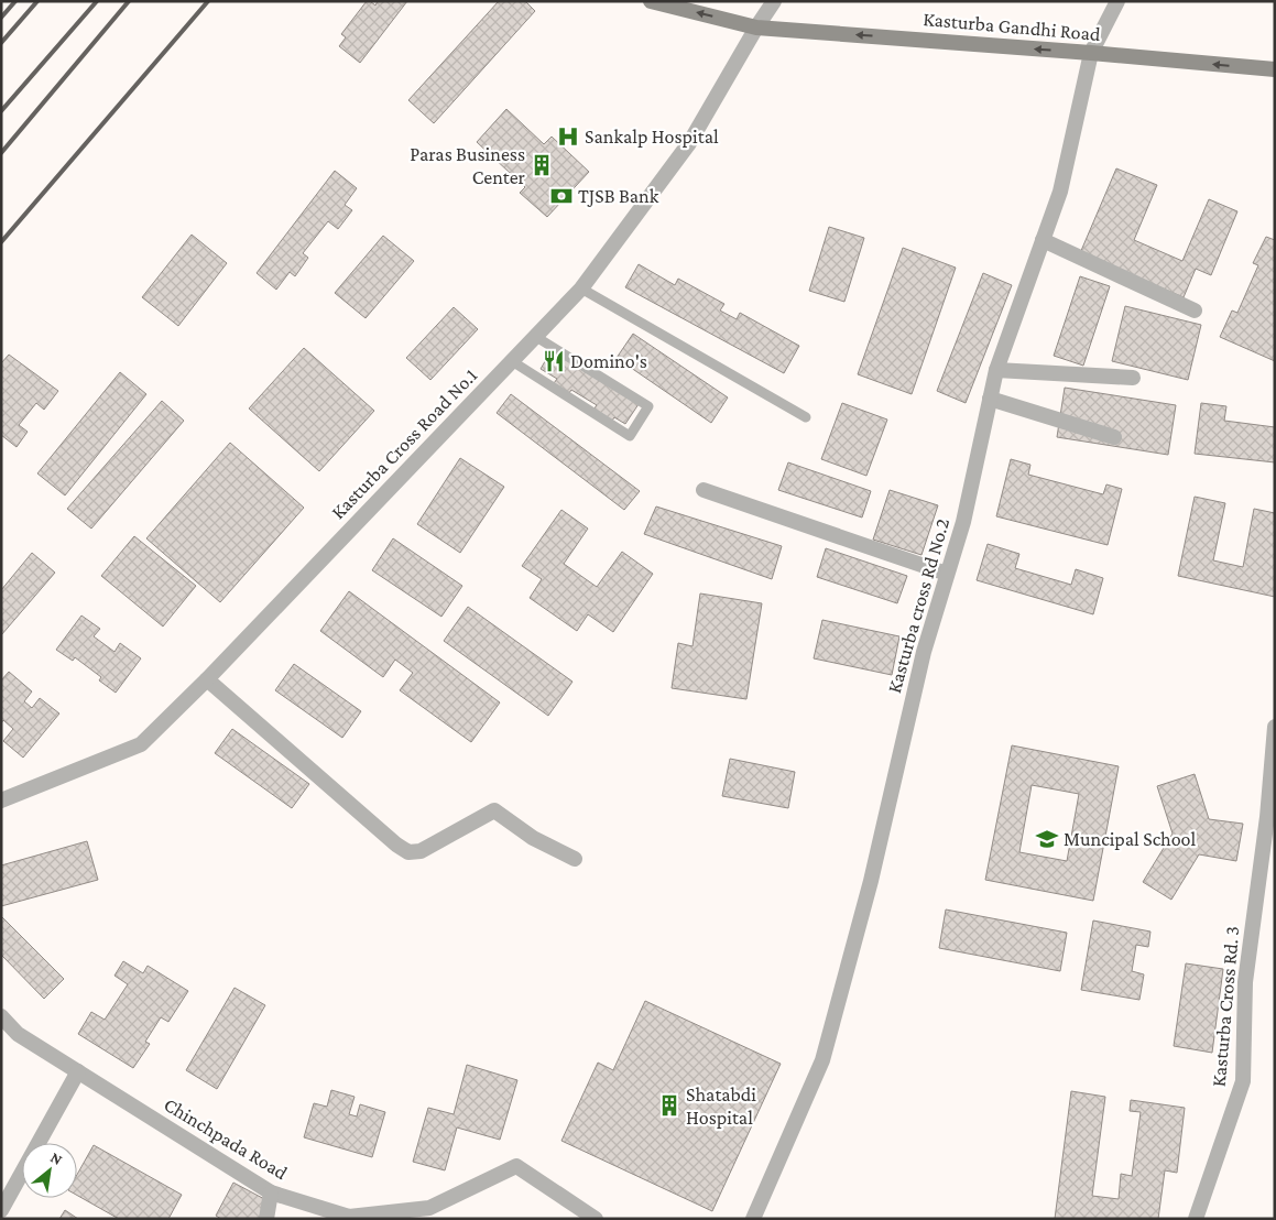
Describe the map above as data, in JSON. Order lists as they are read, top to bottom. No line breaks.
{"streets":{"main road":["Kasturba Gandhi Road"],"street":["Kasturba Cross Road No.1","Kasturba cross Rd No.2","Kasturba Cross Rd. 3","Chinchpada Road"]},"crossings":[["Kasturba Gandhi Road","Kasturba Cross Road No.1"],["Kasturba Gandhi Road","Kasturba cross Rd No.2"]],"one_way":["Kasturba Gandhi Road"],"places":{"hospital":["Sankalp Hospital"],"building":["Paras Business Center","Shatabdi Hospital"],"bank":["TJSB Bank"],"restaurant":["Domino's"],"school or university":["Muncipal School"]},"north":"top right"}
